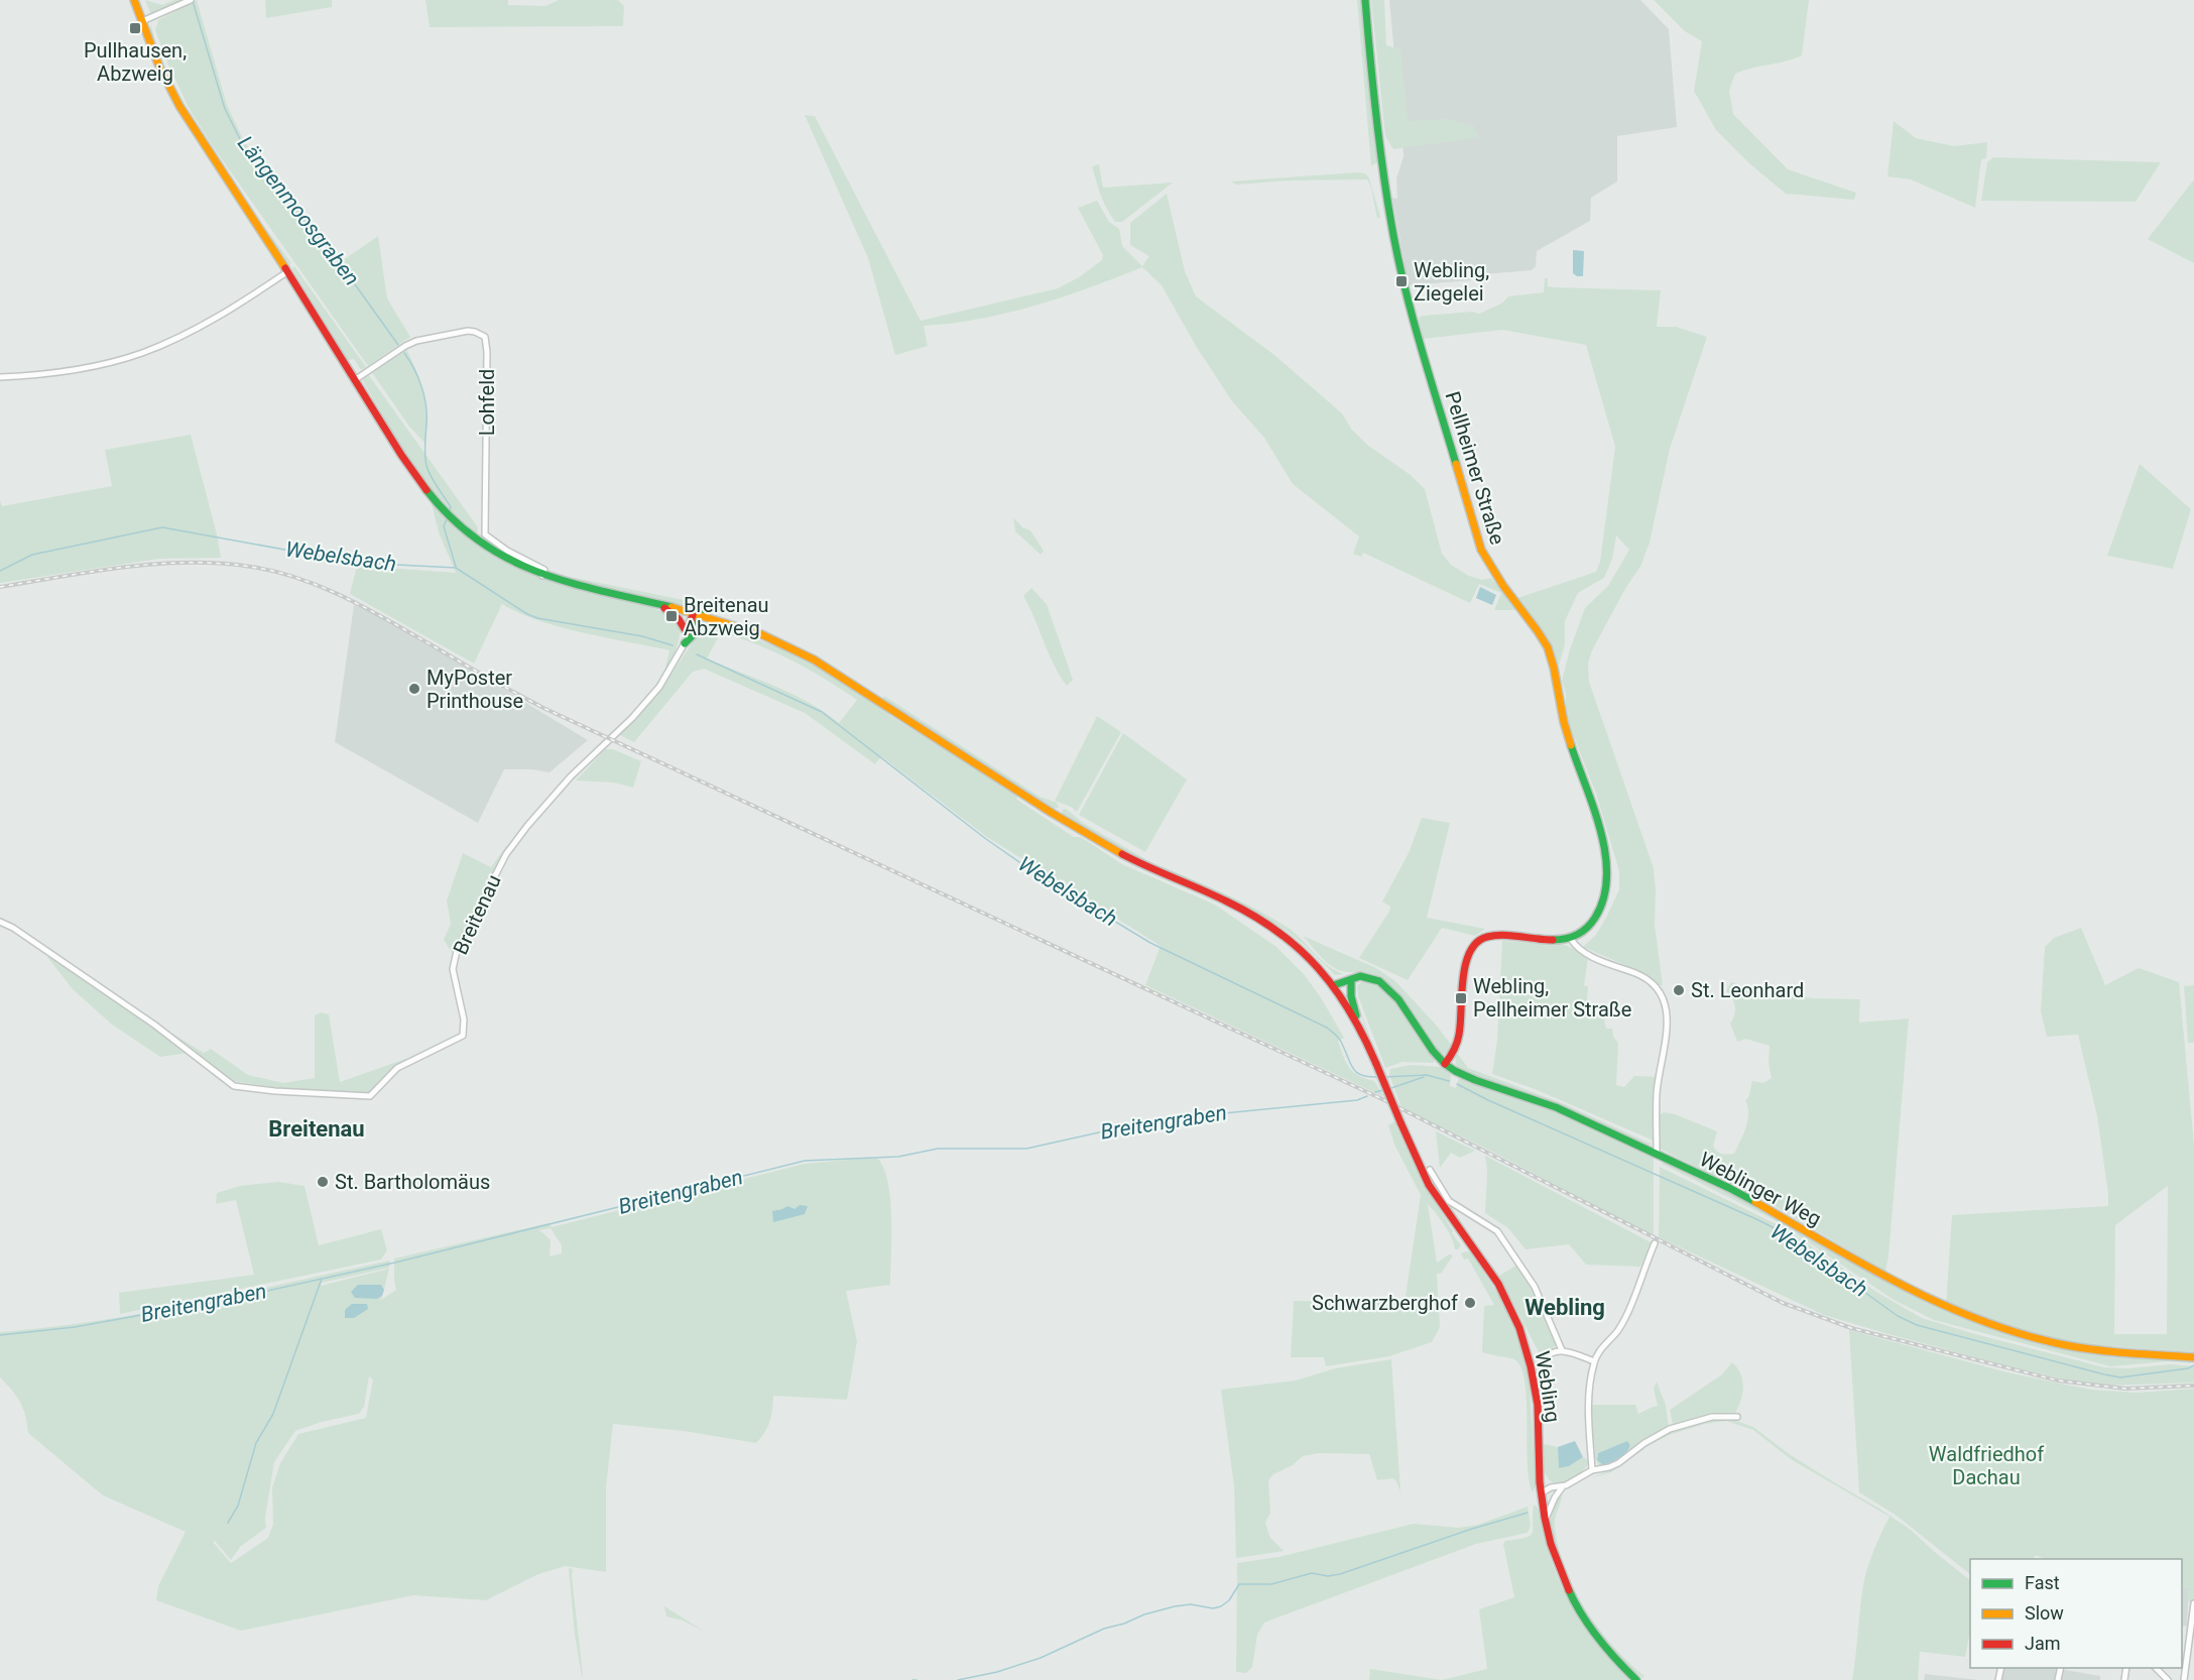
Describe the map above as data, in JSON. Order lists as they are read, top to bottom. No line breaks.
{"streets":{"main road":["Pellheimer Straße","Weblinger Weg","Webling"],"street":["Lohfeld","Breitenau"]},"districts":["Breitenau","Webling"],"water":["Längenmoosgraben","Webelsbach","Breitengraben"],"parks":["Waldfriedhof Dachau"],"places":{"transit":["Pullhausen, Abzweig","Webling, Ziegelei","Breitenau Abzweig","Webling, Pellheimer Straße"],"other":["MyPoster Printhouse","St. Leonhard","St. Bartholomäus","Schwarzberghof"]},"legend":["Fast","Slow","Jam"]}
